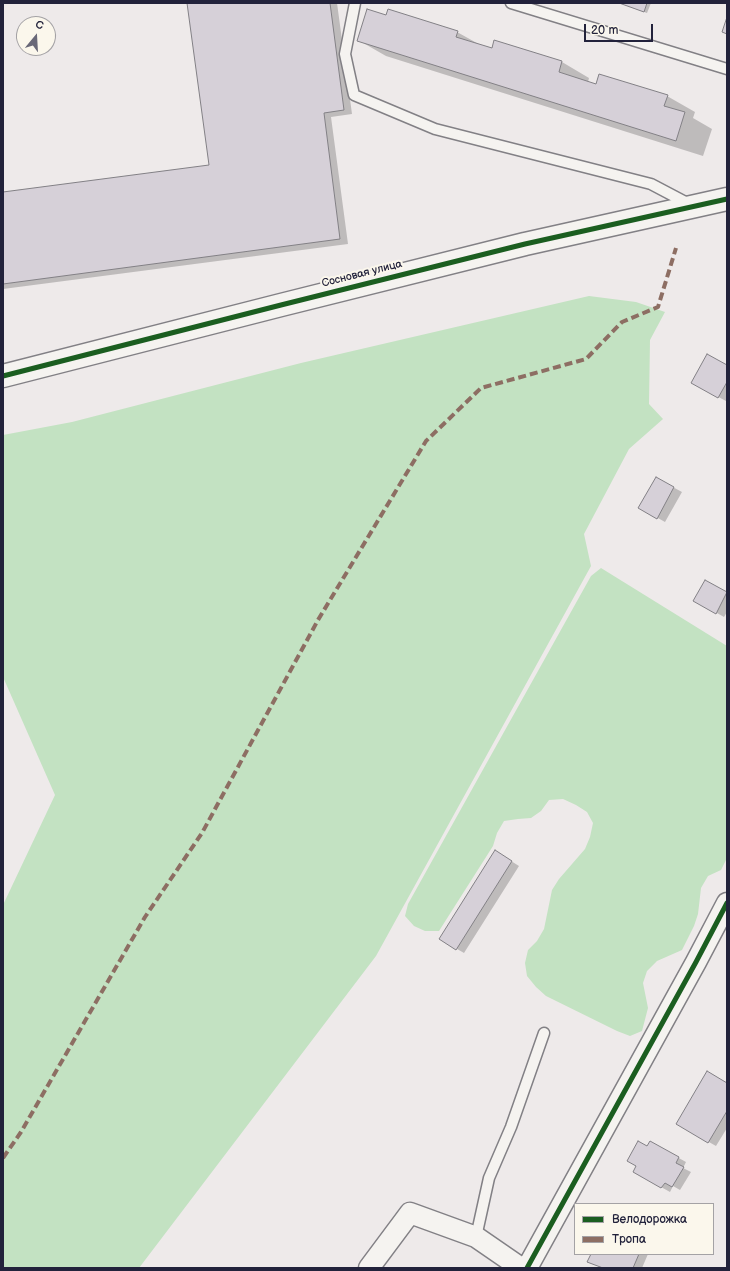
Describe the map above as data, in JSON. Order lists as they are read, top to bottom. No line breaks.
{"streets":{"street":["Сосновая улица"]},"legend":["Велодорожка","Тропа"],"scale_bar":"20 m","north":"top"}
